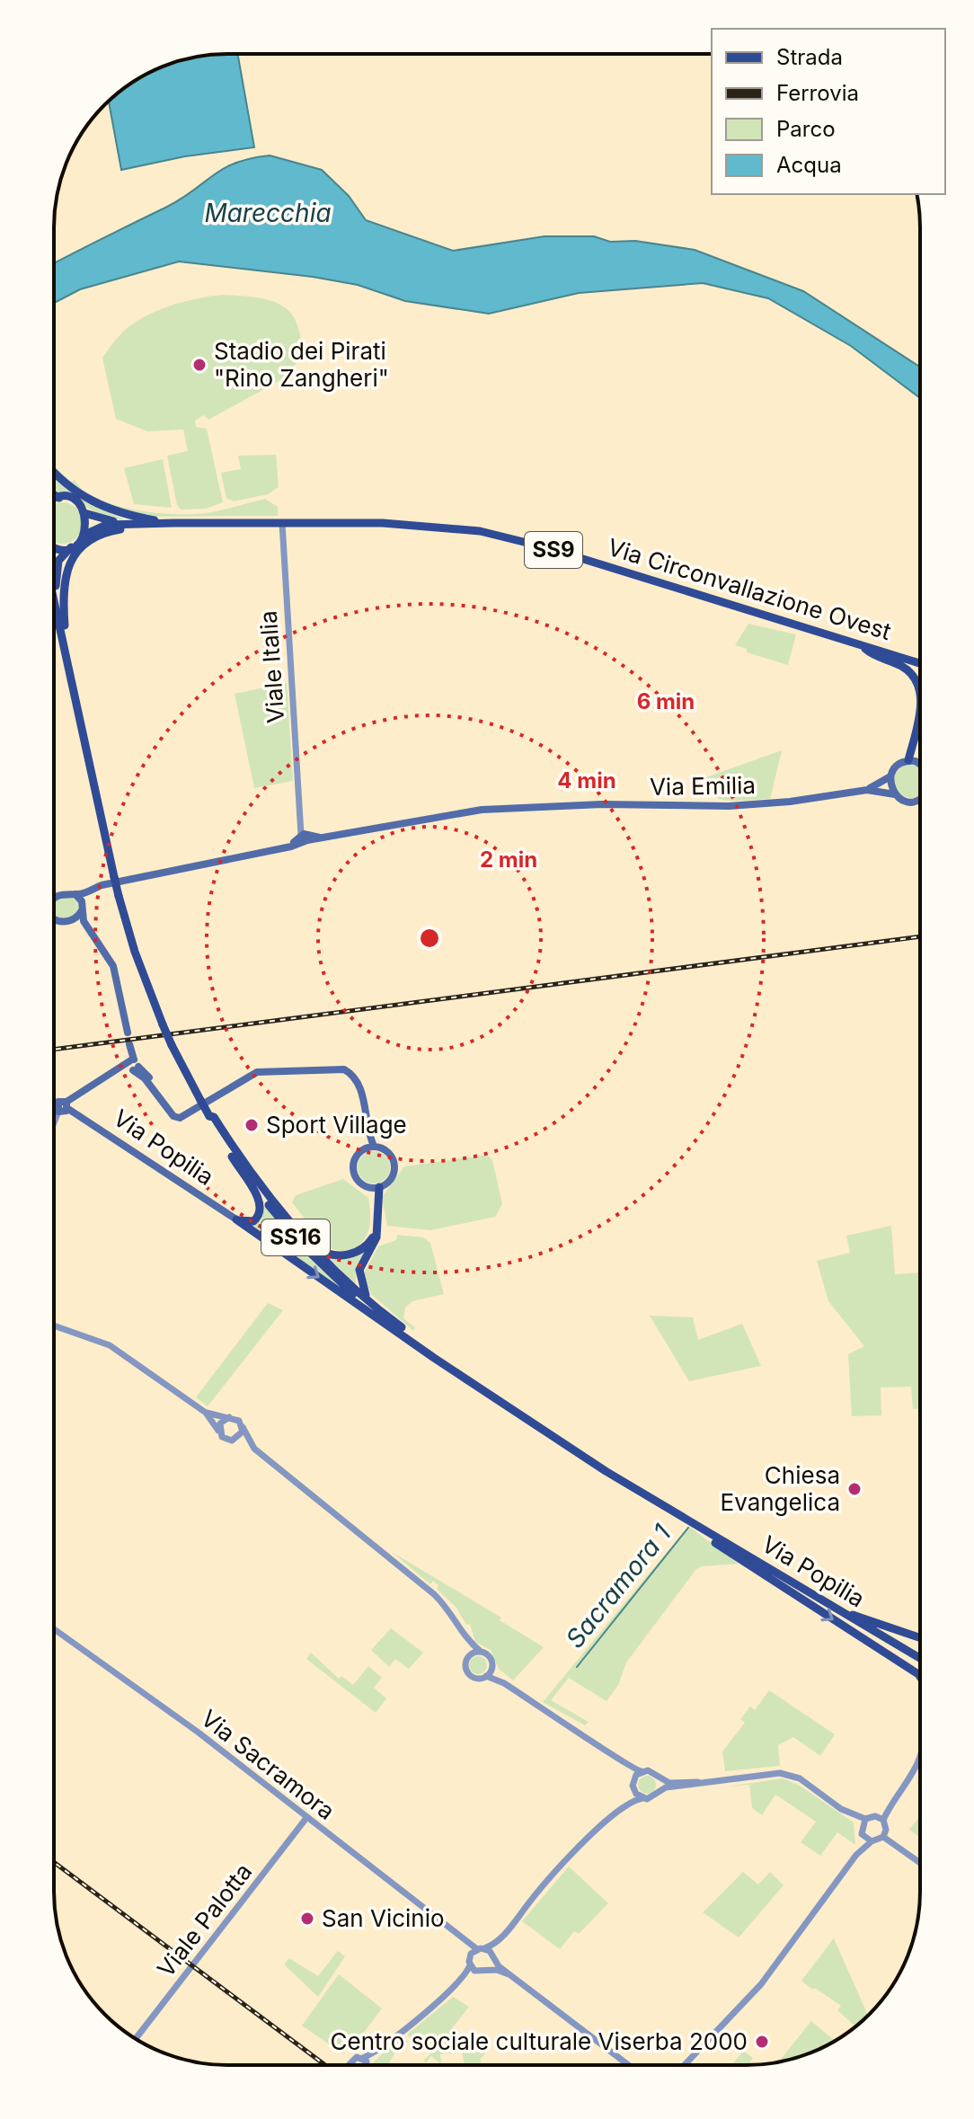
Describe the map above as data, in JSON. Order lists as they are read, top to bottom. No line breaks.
{"streets":{"main road":["SS9","Via Circonvallazione Ovest","Via Emilia","Via Popilia","SS16"],"street":["Viale Italia","Via Sacramora","Viale Palotta"]},"crossings":[["Via Circonvallazione Ovest","Viale Italia"],["Via Circonvallazione Ovest","SS16"],["Viale Italia","Via Emilia"],["Via Popilia","SS16"],["Via Sacramora","Viale Palotta"]],"water":["Marecchia","Sacramora 1"],"places":["Stadio dei Pirati \"Rino Zangheri\"","Sport Village","Chiesa Evangelica","San Vicinio","Centro sociale culturale Viserba 2000"],"legend":["Strada","Ferrovia","Parco","Acqua"],"rings":["6 min","4 min","2 min"]}
